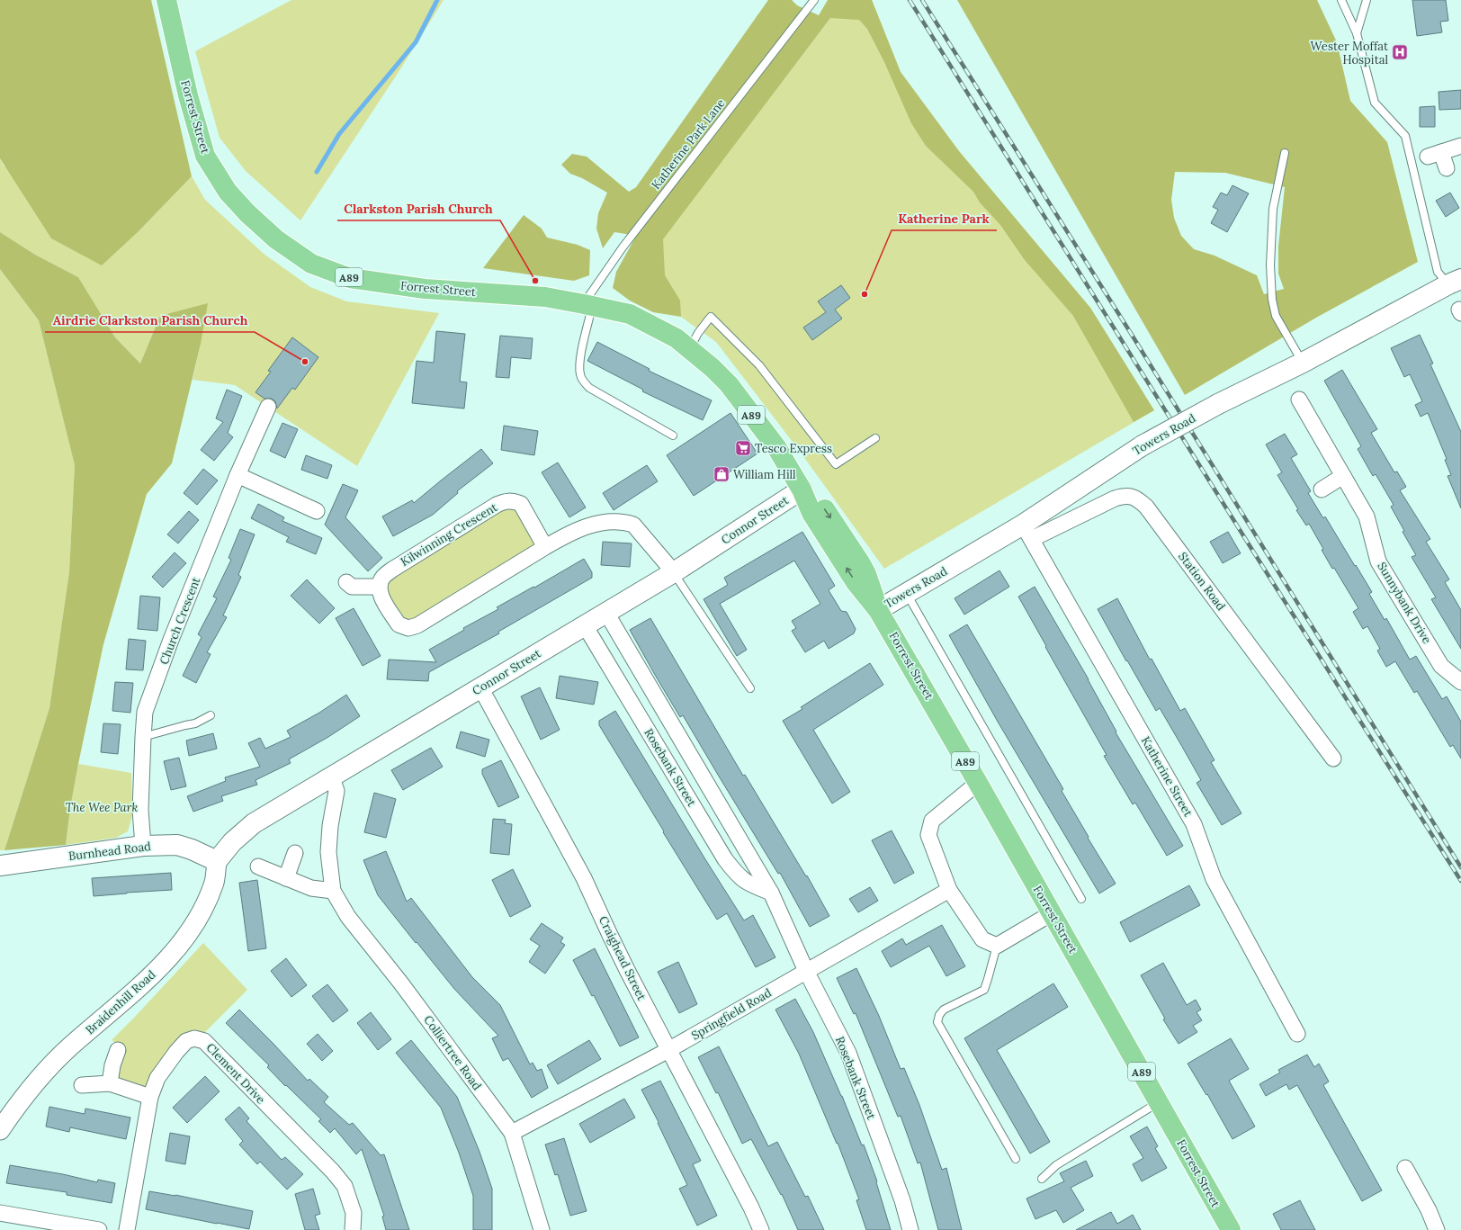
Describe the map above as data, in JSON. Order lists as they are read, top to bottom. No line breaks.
{"streets":{"main road":["Forrest Street","A89","Towers Road","Connor Street","Burnhead Road"],"street":["Kilwinning Crescent","Station Road","Sunnybank Drive","Church Crescent","Rosebank Street","Katherine Street","Craighead Street","Braidenhill Road","Springfield Road","Colliertree Road","Clement Drive"],"lane":["Katherine Park Lane"]},"crossings":[["Forrest Street","Katherine Park Lane"],["Forrest Street","Towers Road"],["Forrest Street","Connor Street"],["Towers Road","Station Road"],["Towers Road","Katherine Street"],["Connor Street","Rosebank Street"],["Connor Street","Burnhead Road"],["Connor Street","Craighead Street"],["Connor Street","Braidenhill Road"],["Connor Street","Colliertree Road"],["Station Road","Katherine Street"],["Church Crescent","Burnhead Road"],["Rosebank Street","Springfield Road"],["Burnhead Road","Braidenhill Road"],["Craighead Street","Springfield Road"],["Springfield Road","Colliertree Road"]],"parks":["The Wee Park"],"places":{"hospital":["Wester Moffat Hospital"],"other":["Clarkston Parish Church","Katherine Park","Airdrie Clarkston Parish Church"],"supermarket":["Tesco Express"],"shop":["William Hill"]}}
